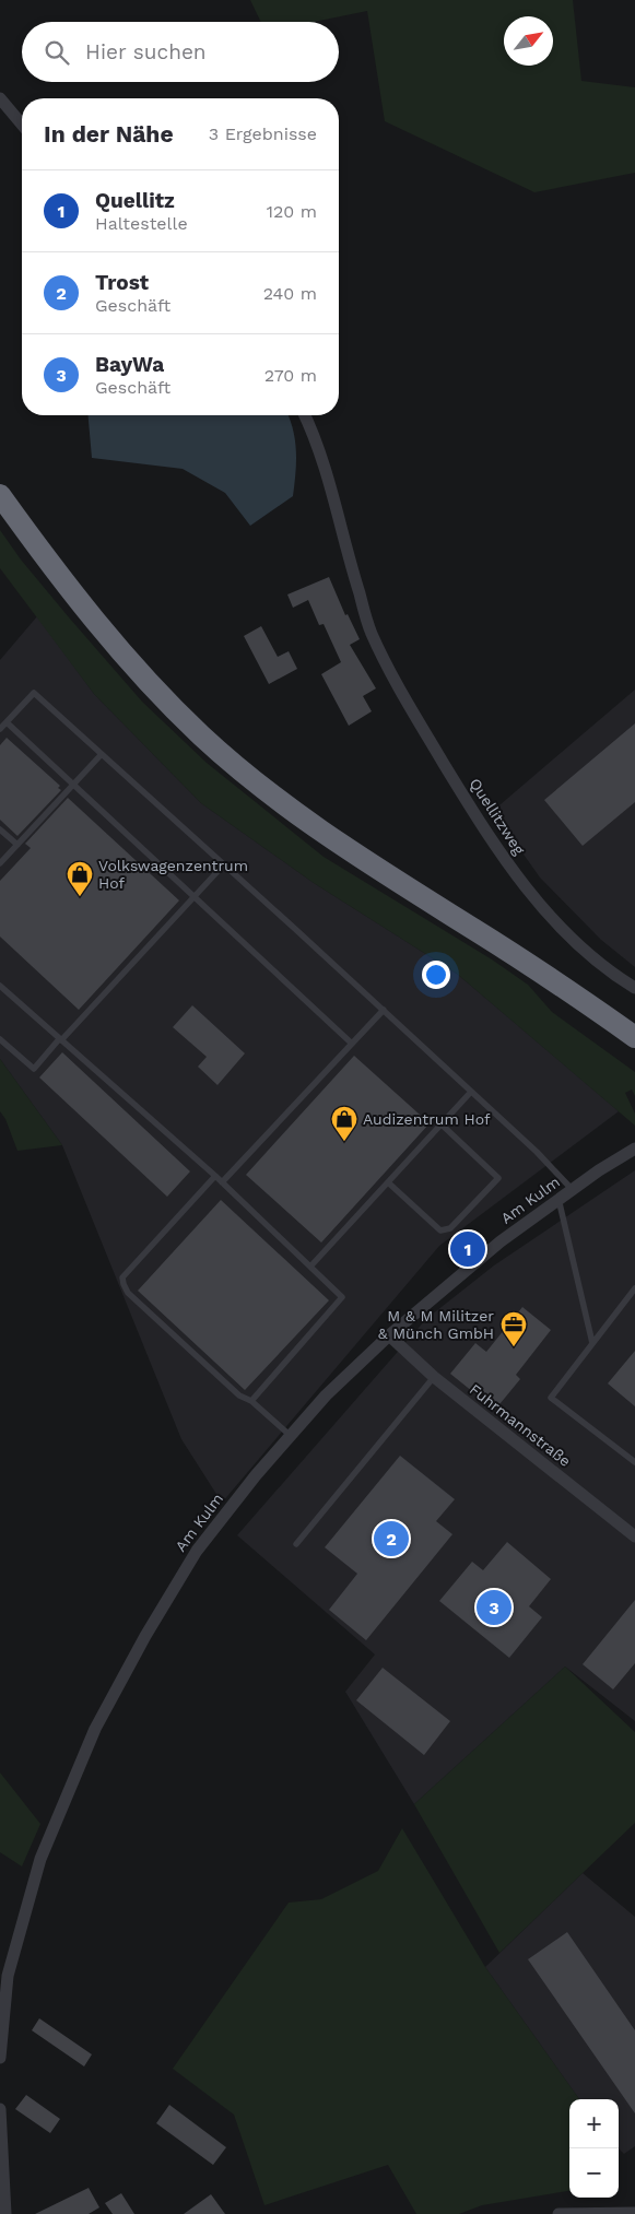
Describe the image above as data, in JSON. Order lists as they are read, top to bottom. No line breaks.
{"streets":{"street":["Quellitzweg","Am Kulm","Fuhrmannstraße"]},"crossings":[["Am Kulm","Fuhrmannstraße"]],"places":{"shop":["Volkswagenzentrum Hof","Audizentrum Hof"],"office":["M & M Militzer & Münch GmbH"]},"north":"top right","page":{"search":"Hier suchen","heading":["In der Nähe","3 Ergebnisse"],"list":[{"mark":"1","name":"Quellitz","note":"Haltestelle","value":"120 m"},{"mark":"2","name":"Trost","note":"Geschäft","value":"240 m"},{"mark":"3","name":"BayWa","note":"Geschäft","value":"270 m"}],"pins":["1","2","3"],"map_buttons":["+","−"]}}
